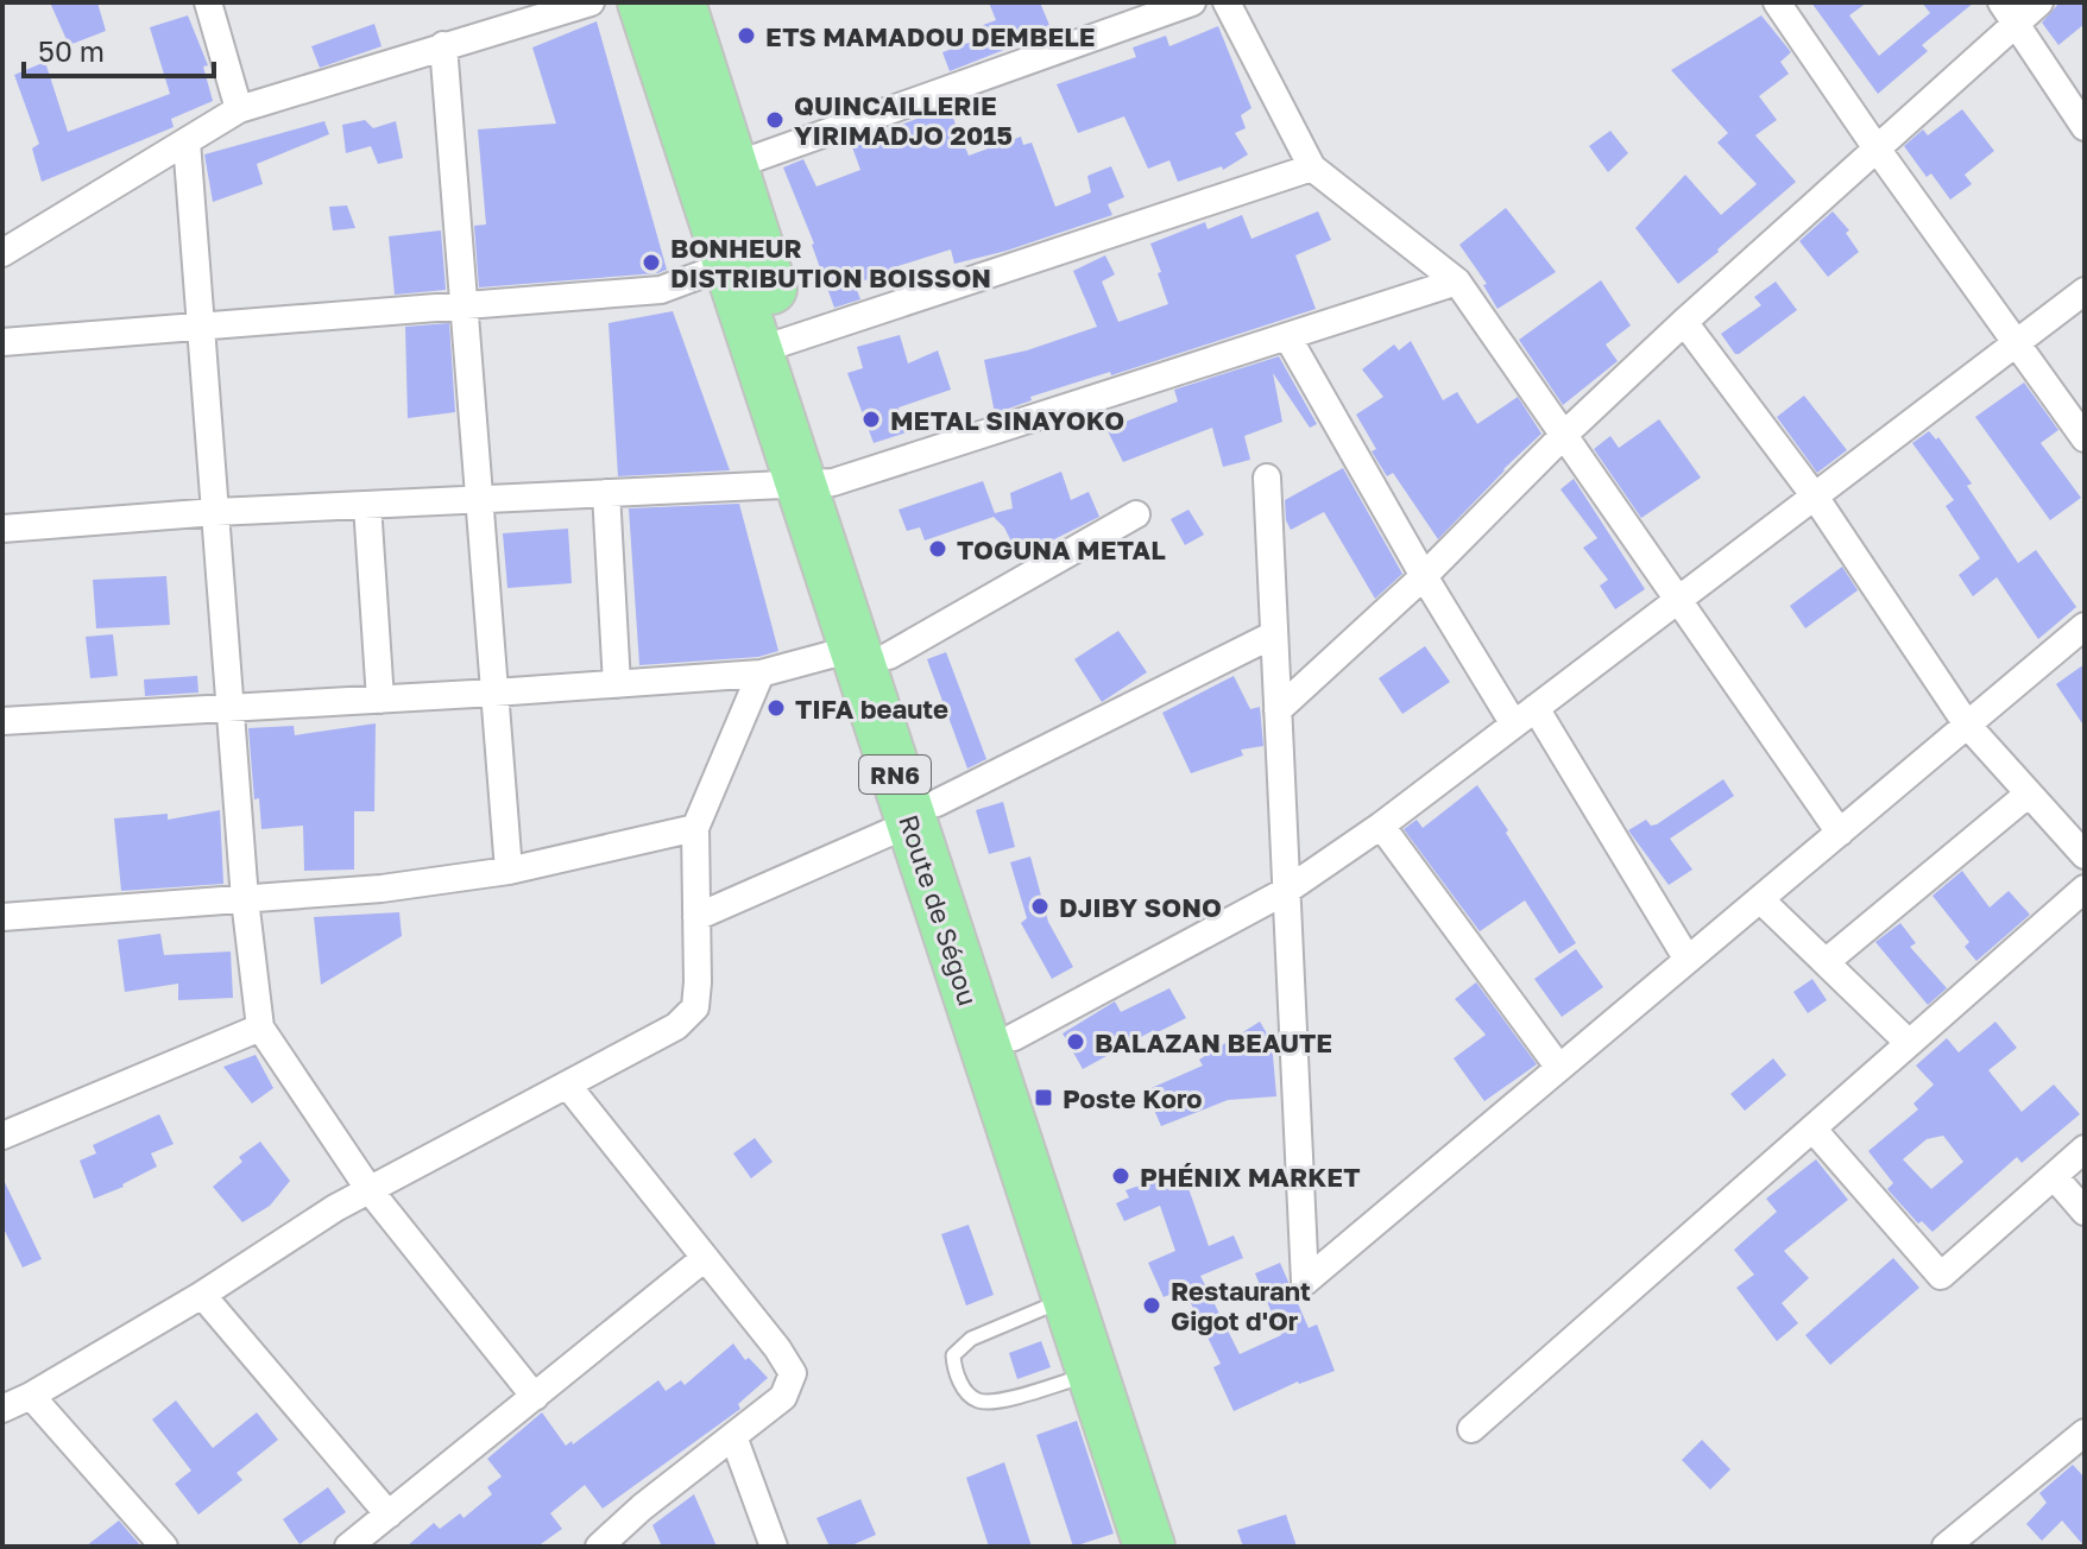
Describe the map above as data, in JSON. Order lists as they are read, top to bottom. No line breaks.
{"streets":{"highway":["RN6","Route de Ségou"]},"places":{"other":["ETS MAMADOU DEMBELE","QUINCAILLERIE YIRIMADJO 2015","BONHEUR DISTRIBUTION BOISSON","METAL SINAYOKO","TOGUNA METAL","TIFA beaute","DJIBY SONO","BALAZAN BEAUTE","PHÉNIX MARKET","Restaurant Gigot d'Or"],"transit":["Poste Koro"]},"scale_bar":"50 m"}
